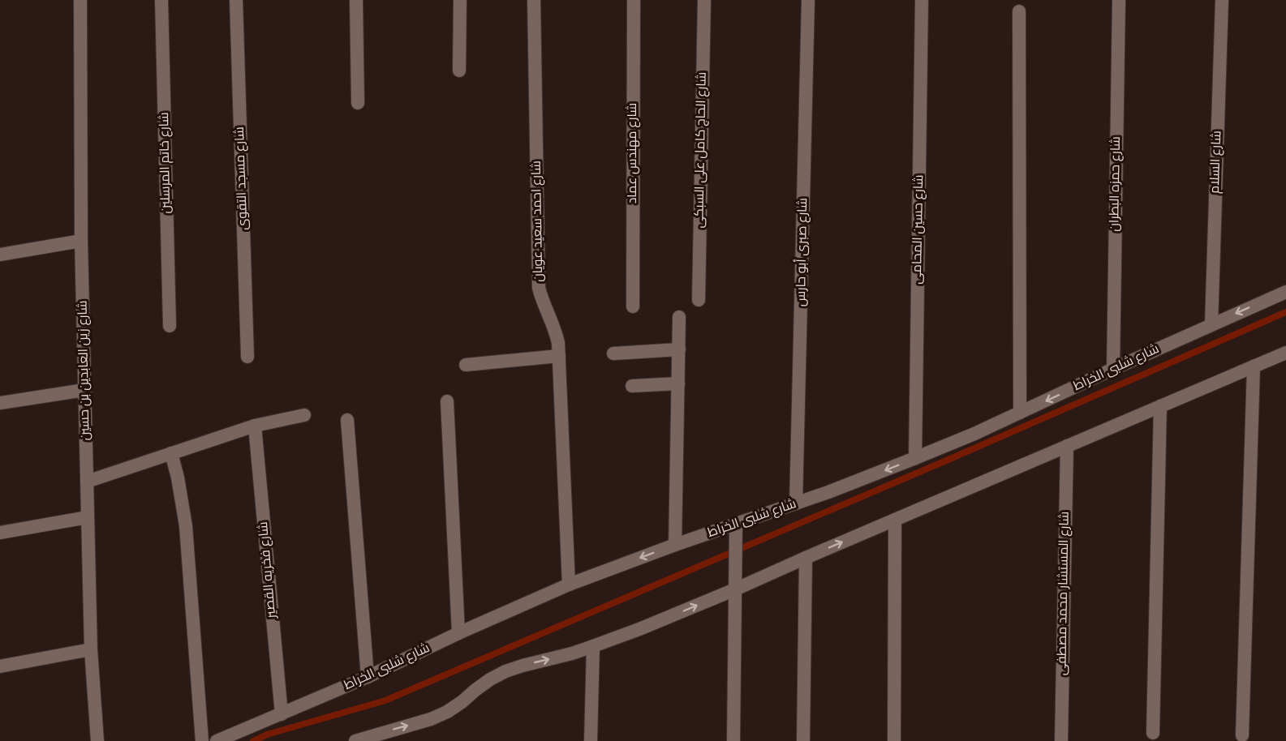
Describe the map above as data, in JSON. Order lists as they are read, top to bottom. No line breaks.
{"streets":{"street":["شارع الحاج كامل على السبكى","شارع مهندس عماد","شارع السلام","شارع خاتم المرسلين","شارع مسجد التقوى","شارع حمزه البطران","شارع احمد سعيد عويان","شارع حسين المحامى","شارع صبرى أبو حارس","شارع شلبى الخراط","شارع زين العابدين بن حسين","شارع فخريه القصير","شارع المستشار محمد مصطفى"]},"crossings":[["شارع السلام","شارع شلبى الخراط"],["شارع حمزه البطران","شارع شلبى الخراط"],["شارع احمد سعيد عويان","شارع شلبى الخراط"],["شارع حسين المحامى","شارع شلبى الخراط"],["شارع صبرى أبو حارس","شارع شلبى الخراط"],["شارع شلبى الخراط","شارع فخريه القصير"]]}
